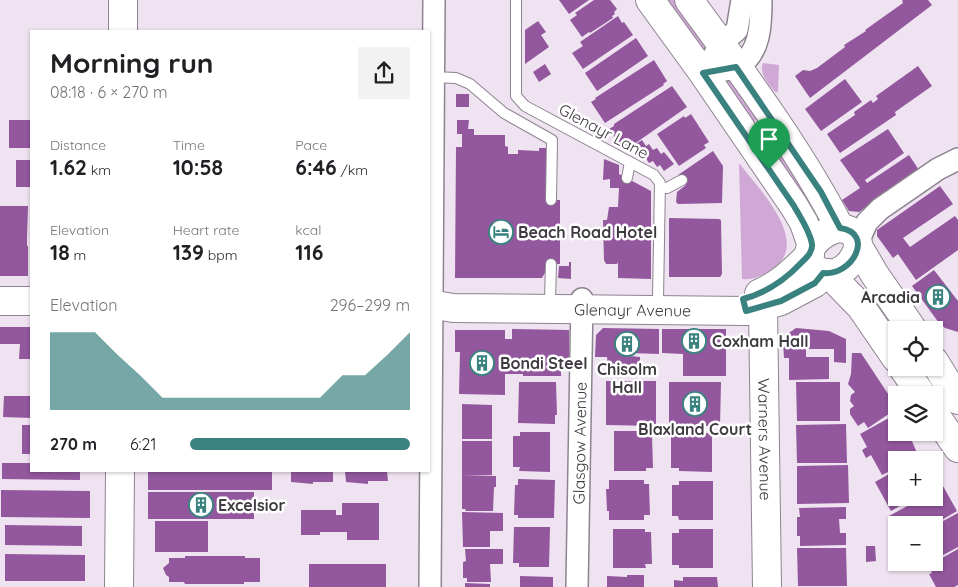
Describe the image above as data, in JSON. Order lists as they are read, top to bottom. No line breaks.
{"streets":{"street":["Glenayr Avenue","Warners Avenue","Glasgow Avenue"],"lane":["Glenayr Lane"]},"crossings":[["Glenayr Avenue","Warners Avenue"],["Glenayr Avenue","Glasgow Avenue"]],"places":{"hotel":["Beach Road Hotel"],"building":["Arcadia","Coxham Hall","Chisolm Hall","Bondi Steel","Blaxland Court","Excelsior"]},"page":{"heading":["Morning run","08:18 · 6 × 270 m"],"stats":[["Distance","1.62 km"],["Time","10:58"],["Pace","6:46 /km"],["Elevation","18 m"],["Heart rate","139 bpm"],["kcal","116"]],"chart":["Elevation","296–299 m"],"map_buttons":["+","−"],"list":[{"name":"270 m","note":"6:21"}]}}
